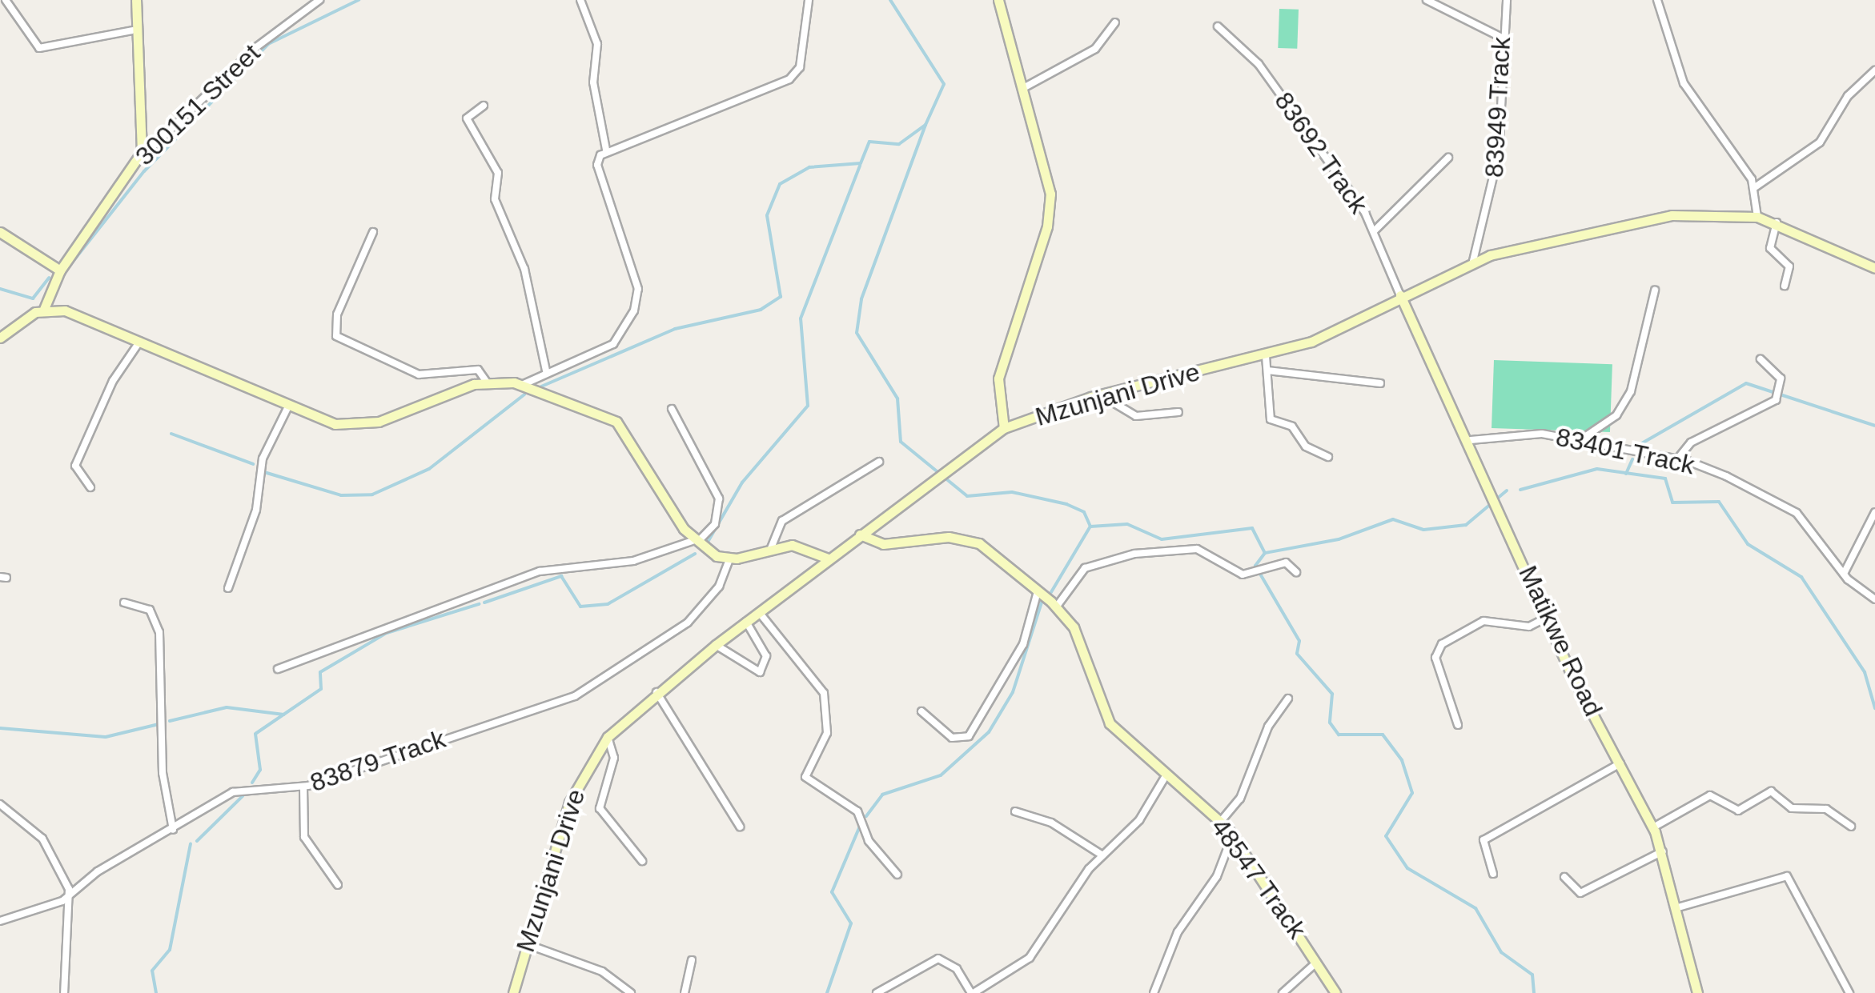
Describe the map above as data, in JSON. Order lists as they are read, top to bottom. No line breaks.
{"streets":{"street":["300151 Street","83949 Track","83692 Track","Mzunjani Drive","83401 Track","Matikwe Road","83879 Track","48547 Track"]},"crossings":[["83949 Track","Mzunjani Drive"],["83692 Track","Mzunjani Drive"],["83692 Track","Matikwe Road"],["Mzunjani Drive","Matikwe Road"],["Mzunjani Drive","48547 Track"],["83401 Track","Matikwe Road"]]}
